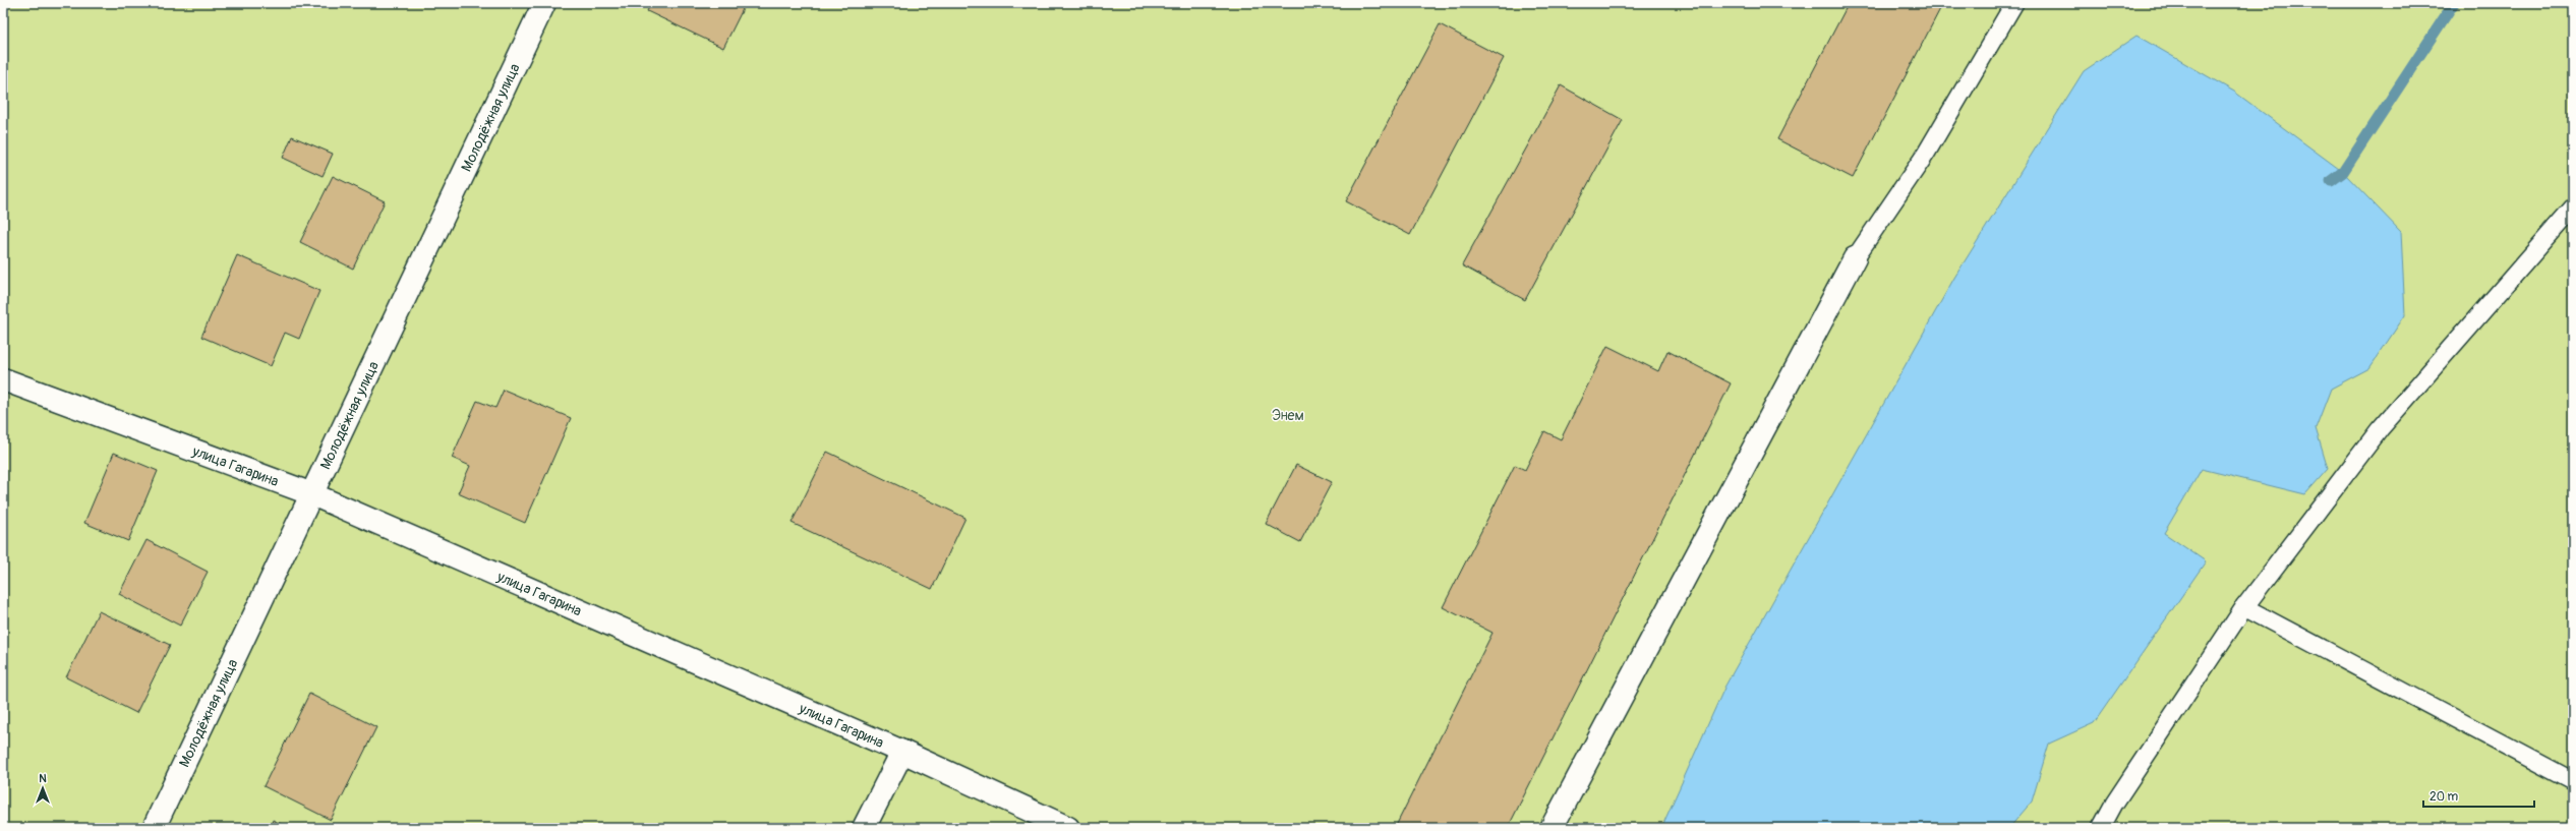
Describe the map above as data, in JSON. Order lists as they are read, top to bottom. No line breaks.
{"streets":{"street":["Молодёжная улица","улица Гагарина"]},"crossings":[["Молодёжная улица","улица Гагарина"]],"parks":["Энем"],"scale_bar":"20 m","north":"top"}
